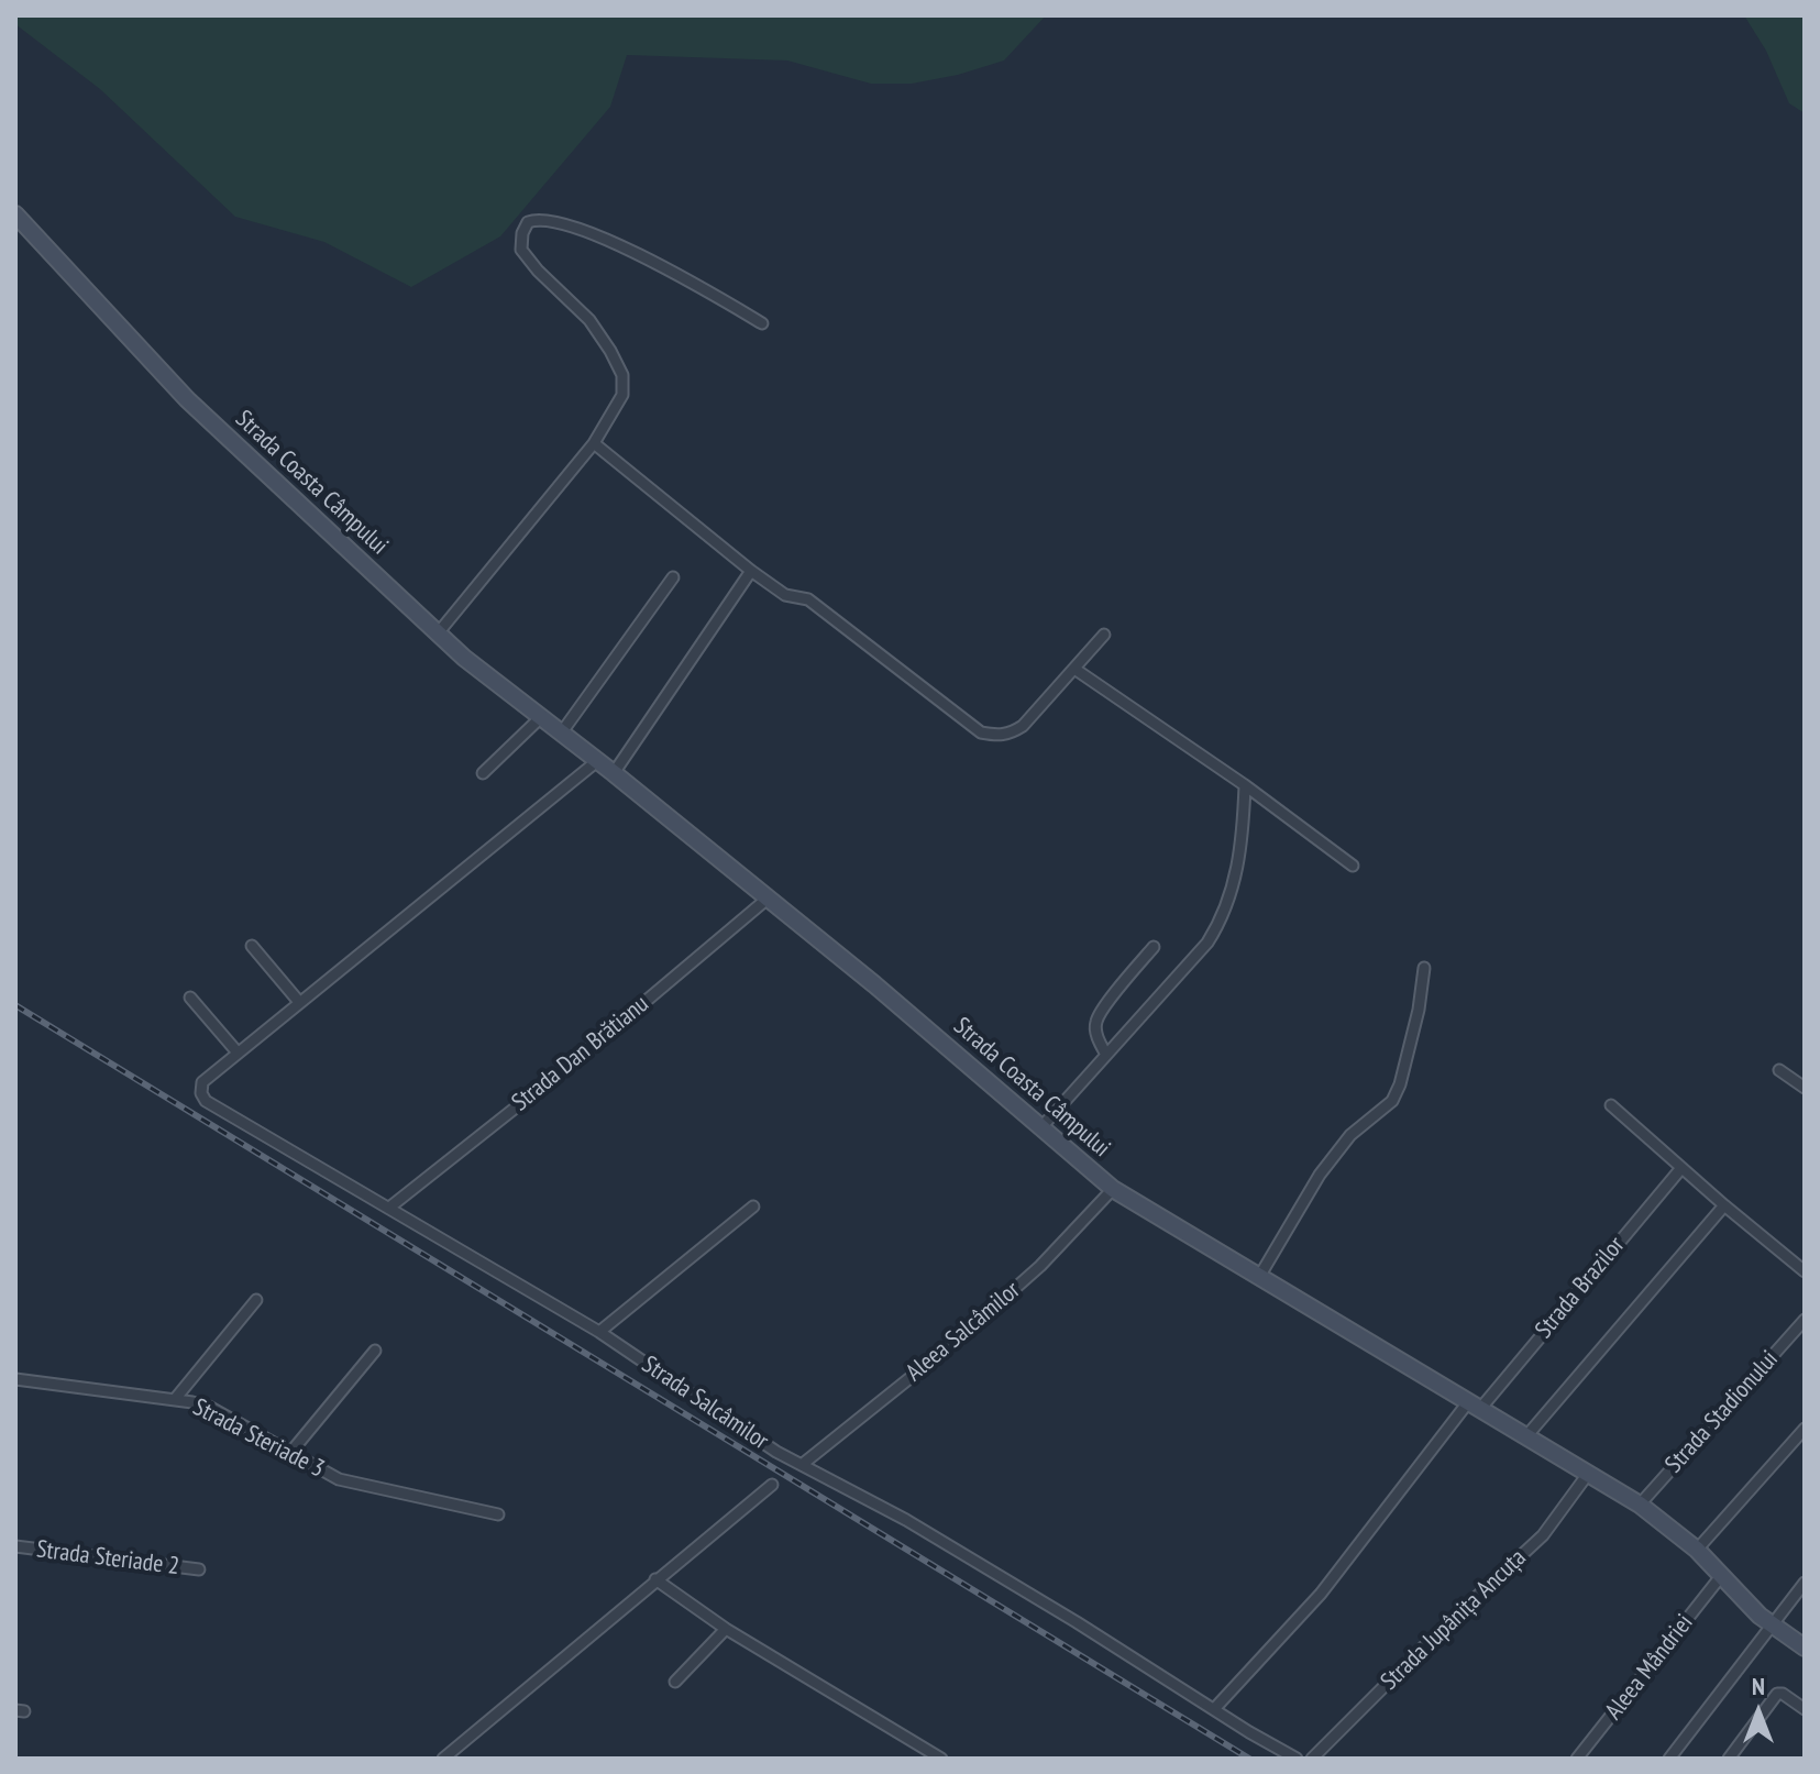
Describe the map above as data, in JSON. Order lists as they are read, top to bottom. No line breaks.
{"streets":{"street":["Strada Coasta Câmpului","Strada Dan Brătianu","Strada Brazilor","Aleea Salcâmilor","Strada Salcâmilor","Strada Stadionului","Strada Steriade 3","Strada Steriade 2","Strada Jupânița Ancuța","Aleea Mândriei"]},"crossings":[["Strada Coasta Câmpului","Strada Dan Brătianu"],["Strada Coasta Câmpului","Strada Brazilor"],["Strada Coasta Câmpului","Aleea Salcâmilor"],["Strada Coasta Câmpului","Strada Stadionului"],["Strada Coasta Câmpului","Strada Jupânița Ancuța"],["Strada Coasta Câmpului","Aleea Mândriei"],["Strada Dan Brătianu","Strada Salcâmilor"],["Aleea Salcâmilor","Strada Salcâmilor"]],"north":"top"}
